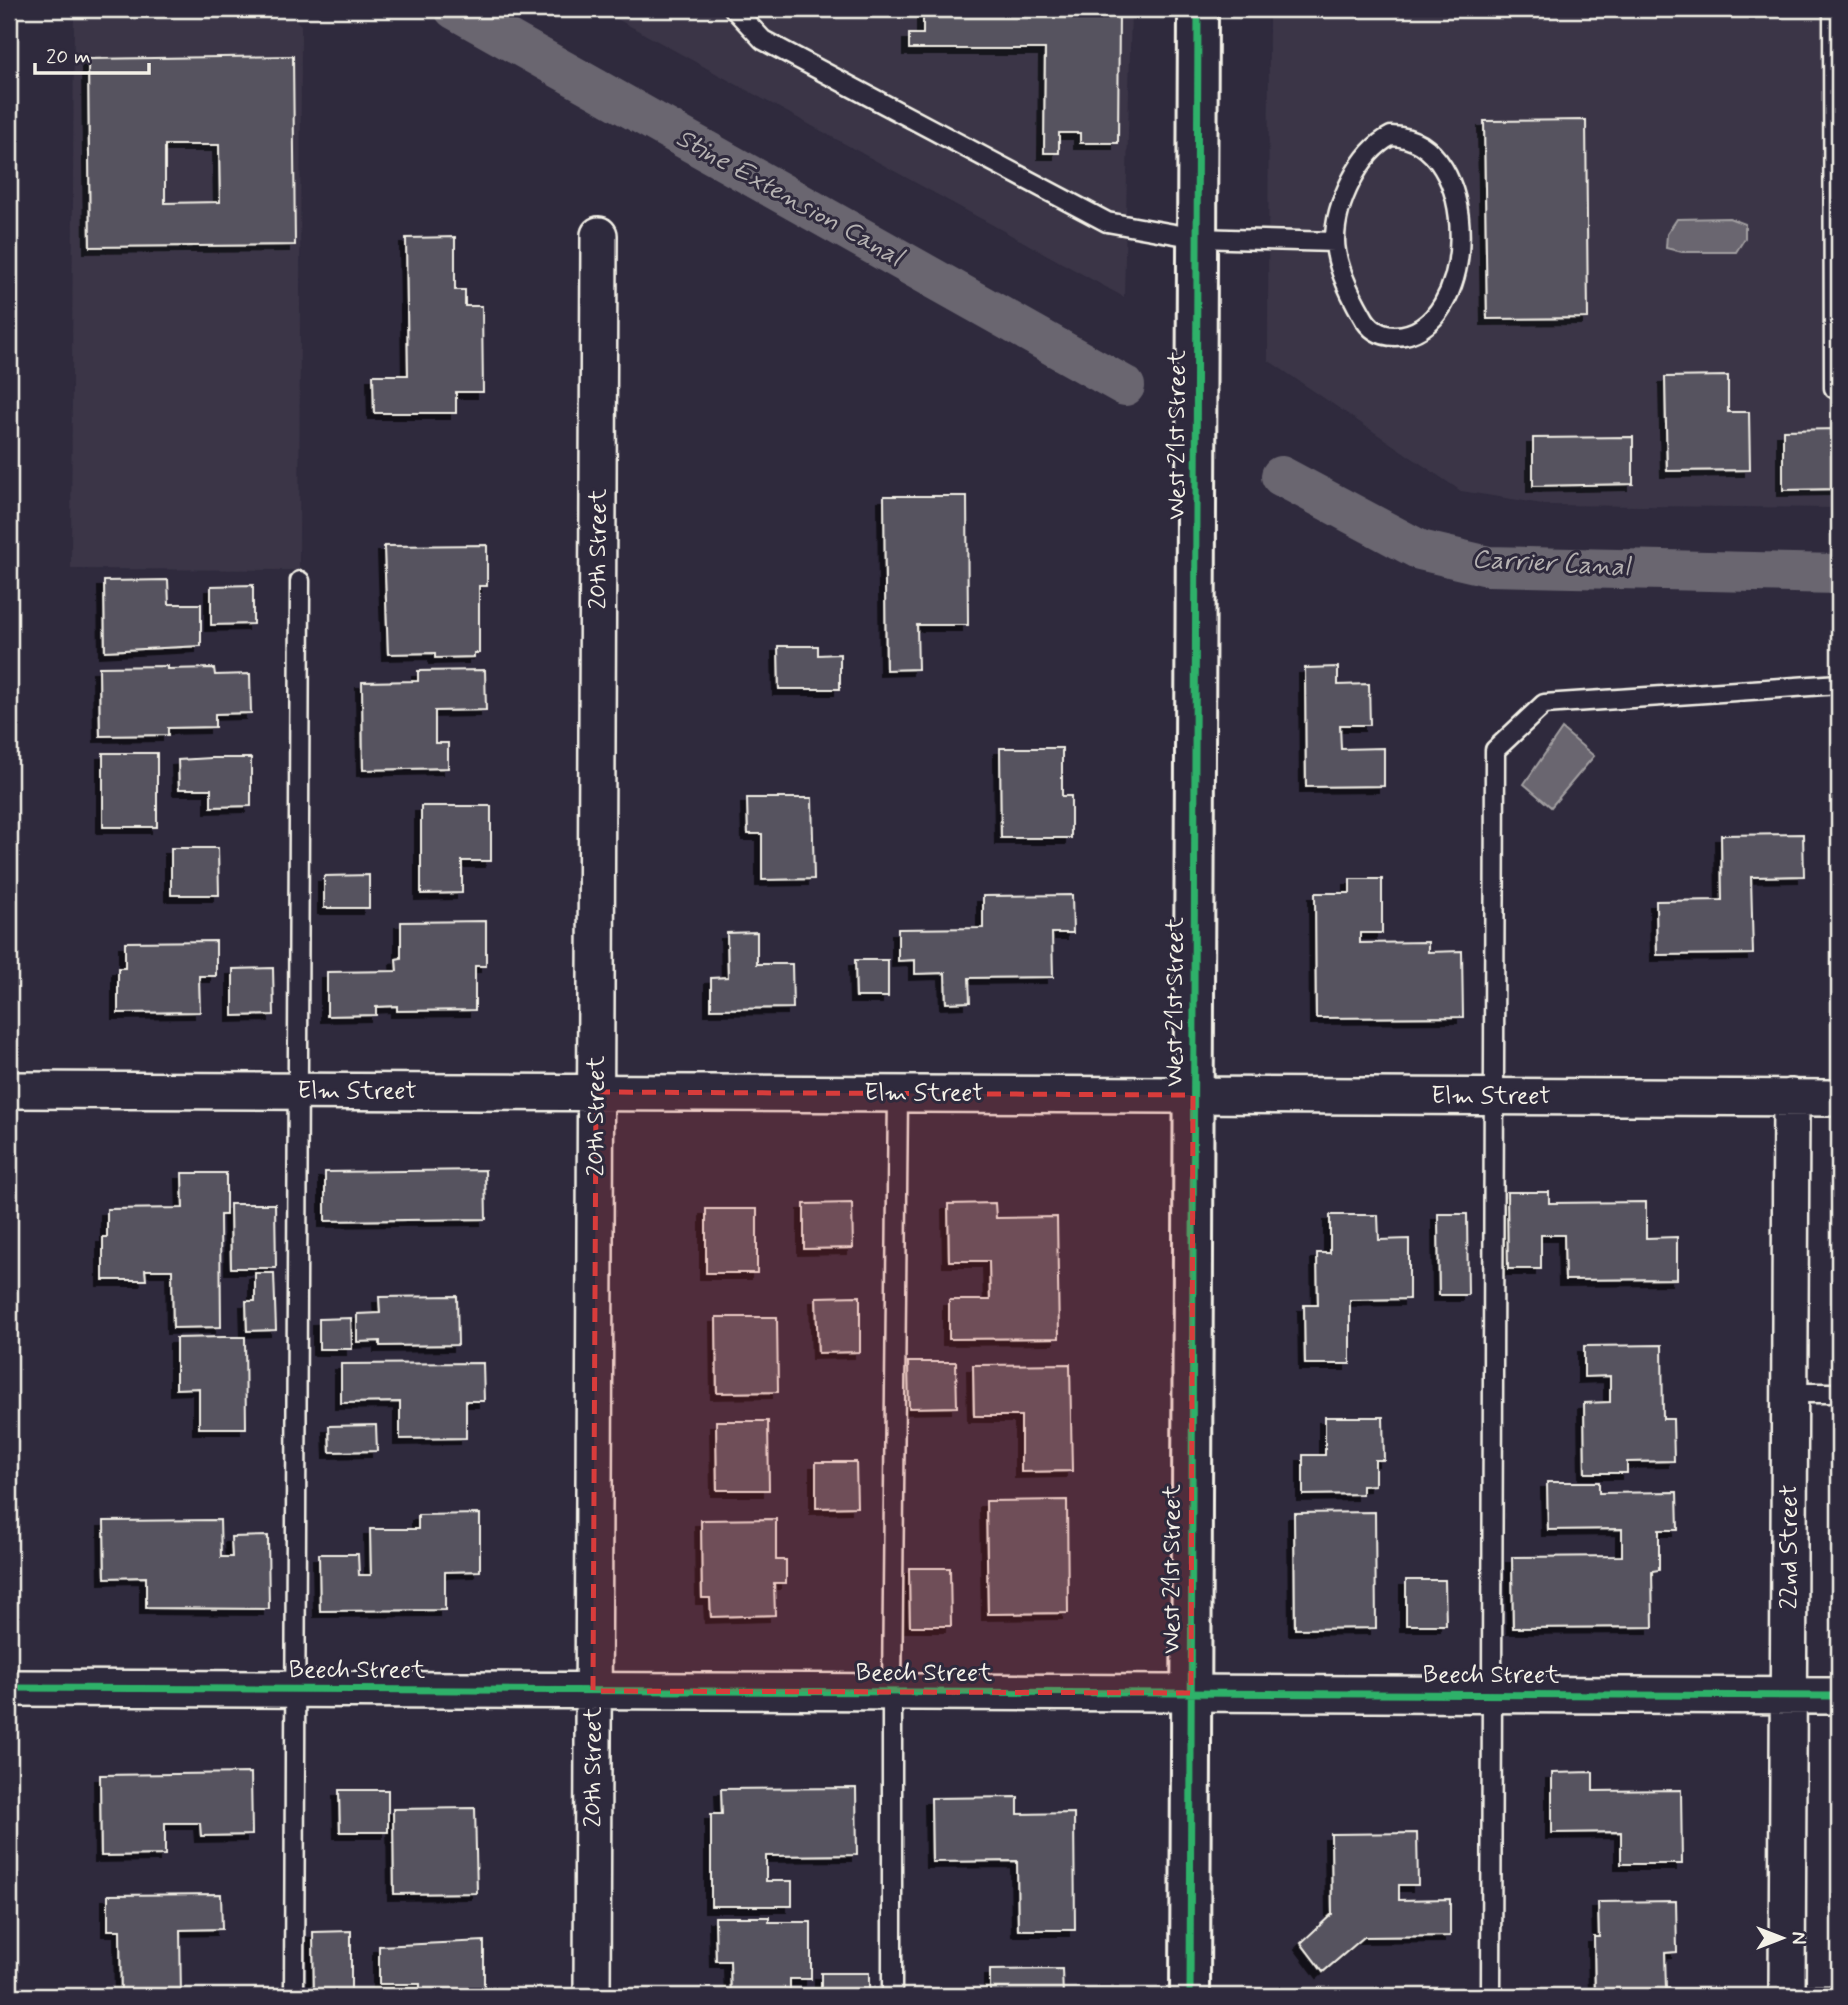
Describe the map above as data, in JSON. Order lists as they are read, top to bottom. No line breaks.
{"streets":{"street":["West 21st Street","20th Street","Elm Street","22nd Street","Beech Street"]},"crossings":[["West 21st Street","Elm Street"],["West 21st Street","Beech Street"],["20th Street","Elm Street"],["20th Street","Beech Street"],["Elm Street","22nd Street"],["22nd Street","Beech Street"]],"water":["Stine Extension Canal","Carrier Canal"],"scale_bar":"20 m","north":"right"}
